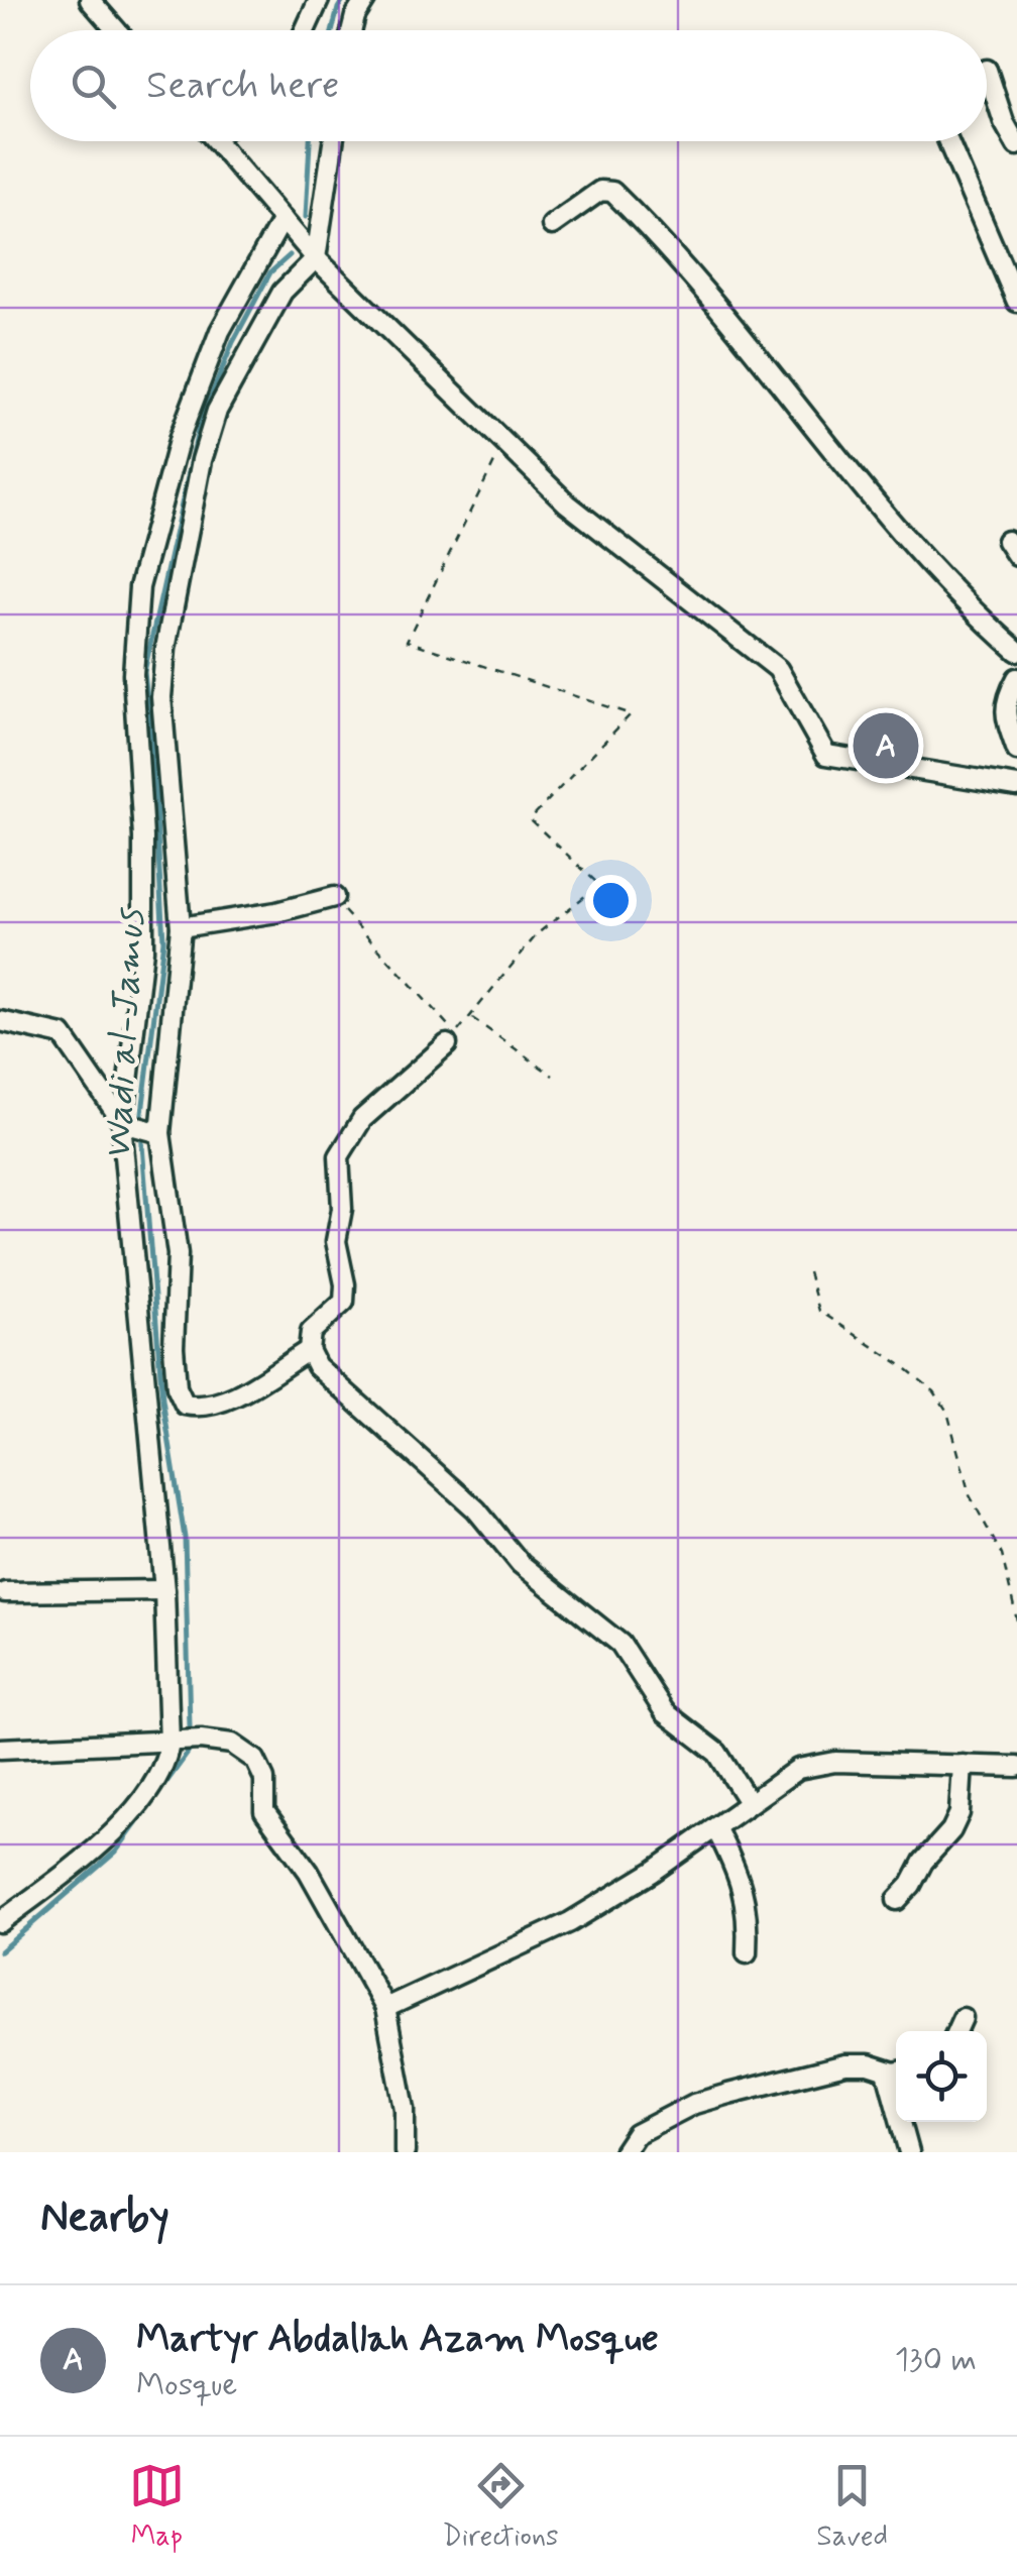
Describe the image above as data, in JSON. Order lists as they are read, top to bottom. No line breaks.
{"water":["Wadi al-Jamus"],"page":{"search":"Search here","pins":"A","heading":"Nearby","list":[{"mark":"A","name":"Martyr Abdallah Azam Mosque","note":"Mosque","value":"130 m"}],"nav":["Map","Directions","Saved"]}}
